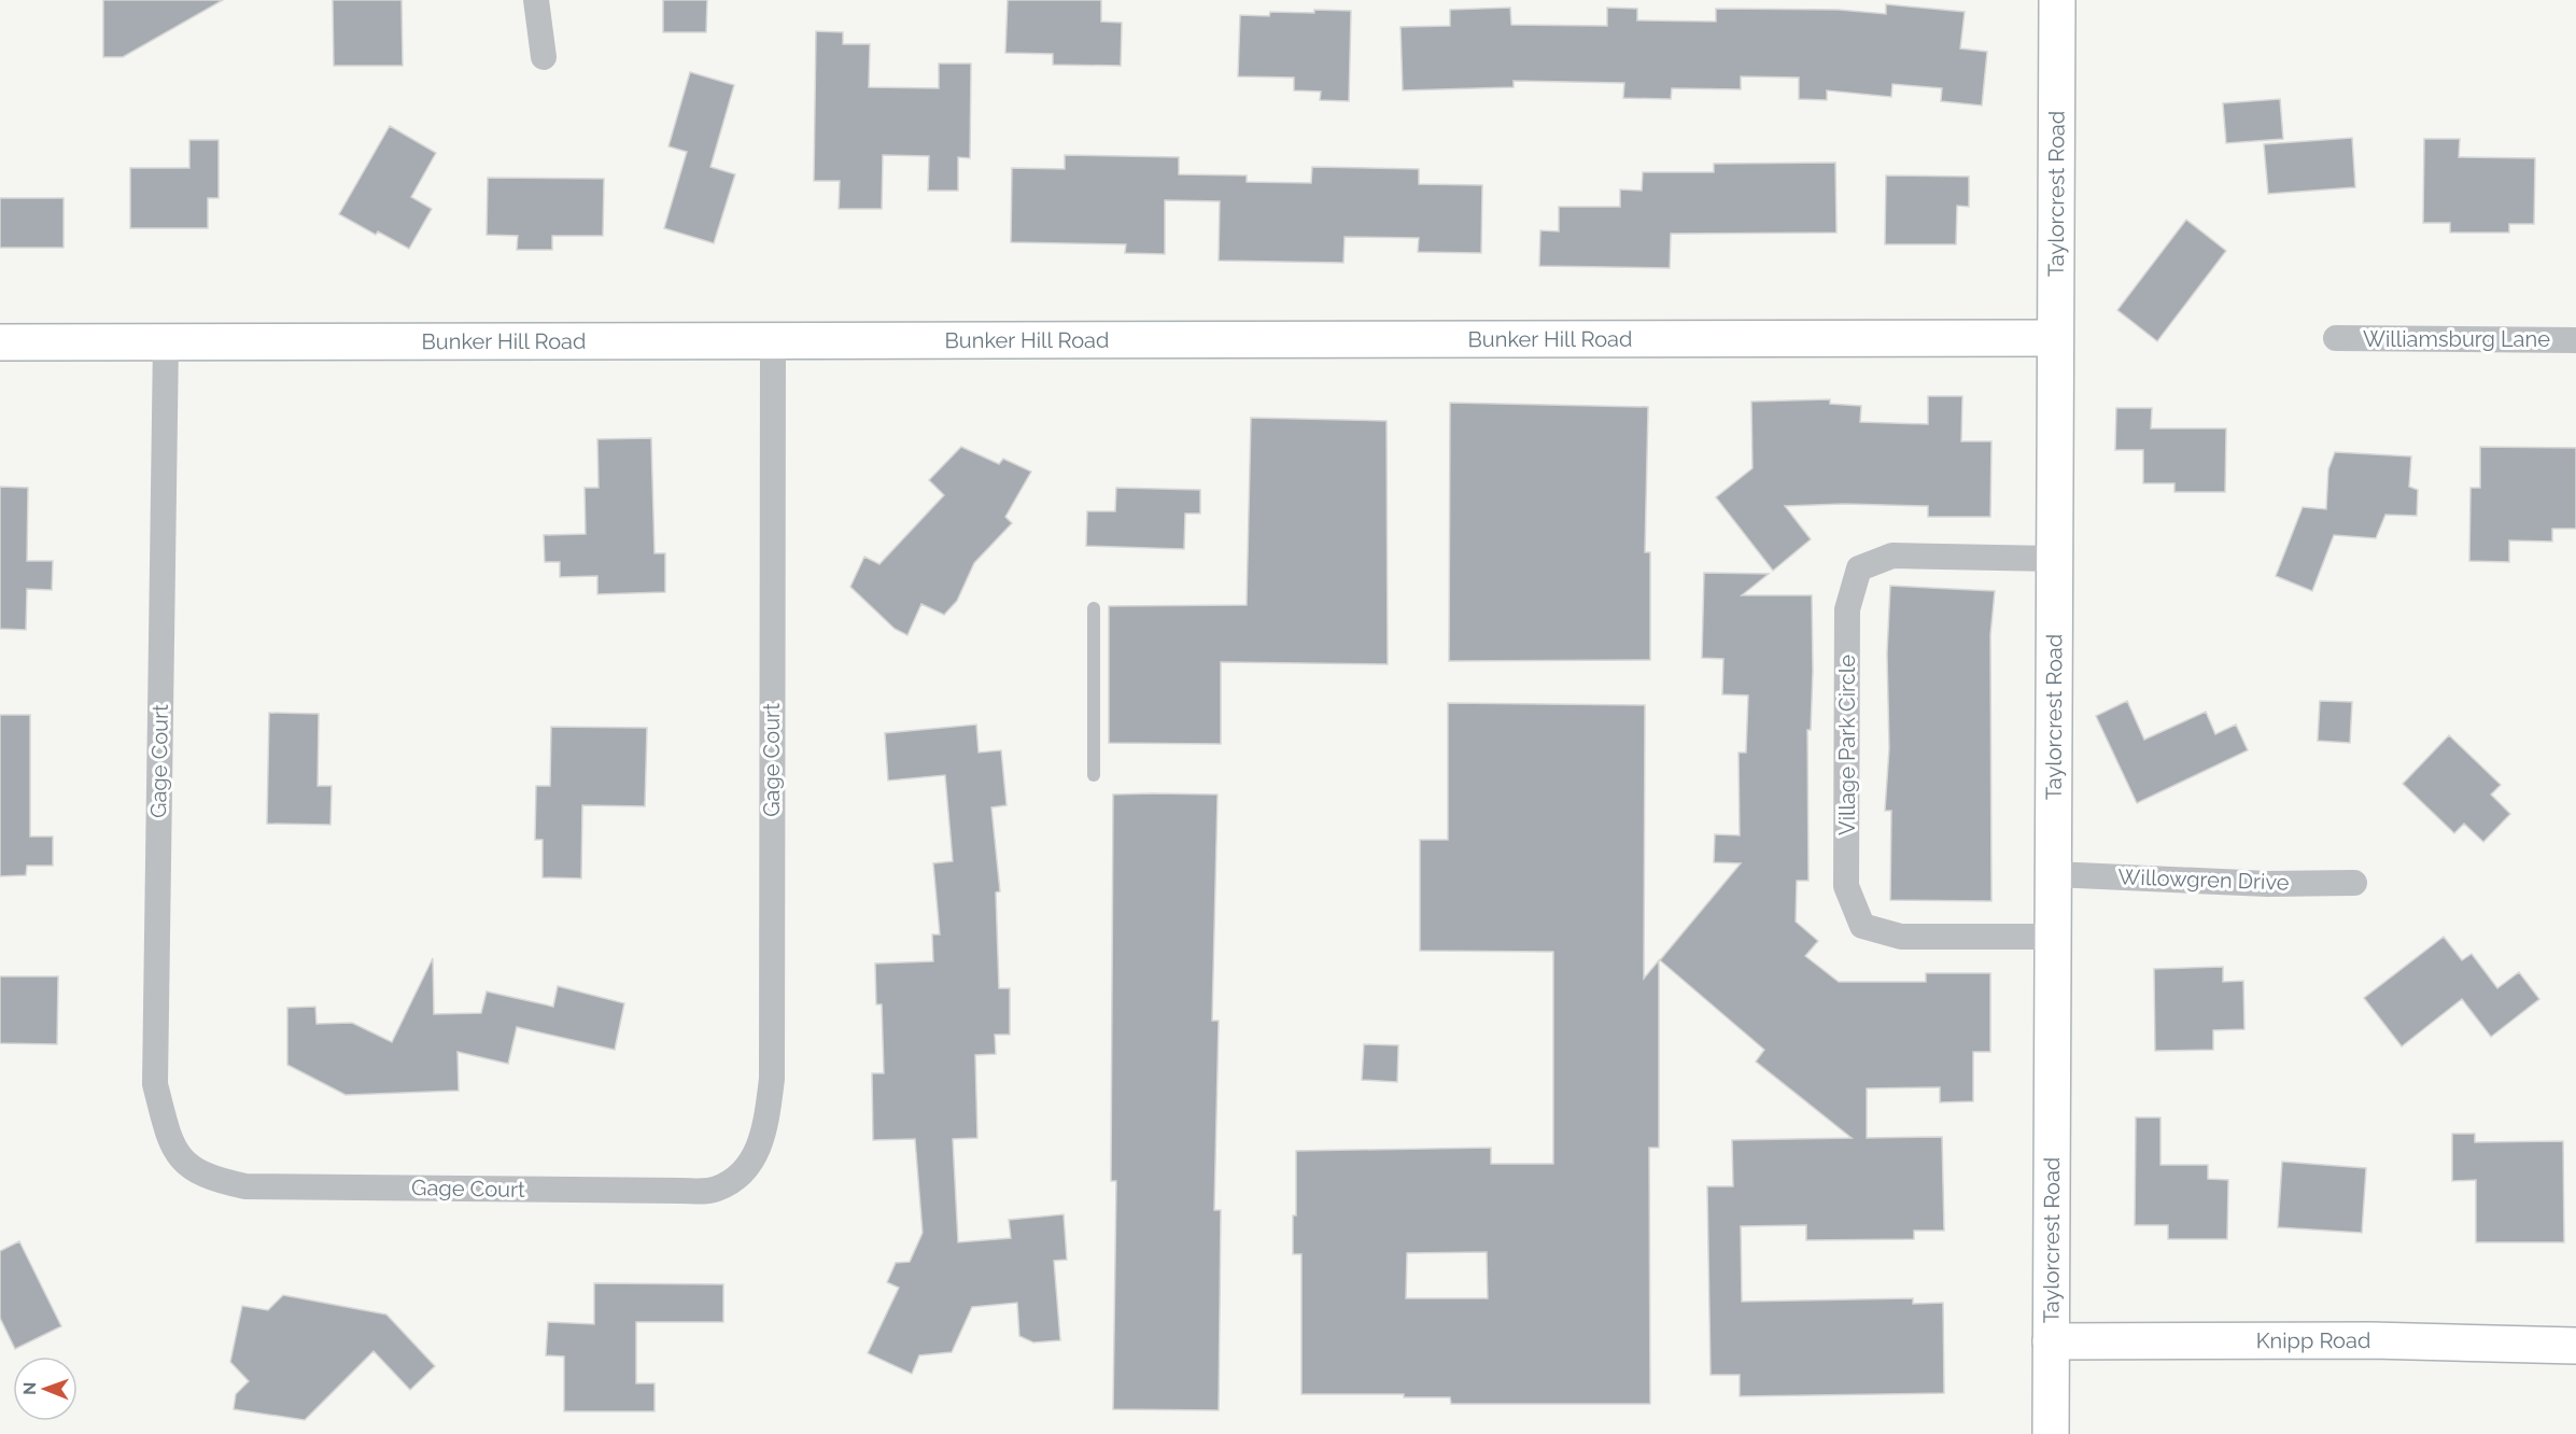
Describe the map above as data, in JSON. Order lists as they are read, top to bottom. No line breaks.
{"streets":{"street":["Taylorcrest Road","Bunker Hill Road","Williamsburg Lane","Village Park Circle","Gage Court","Willowgren Drive","Knipp Road"]},"crossings":[["Taylorcrest Road","Bunker Hill Road"],["Taylorcrest Road","Village Park Circle"],["Taylorcrest Road","Willowgren Drive"],["Taylorcrest Road","Knipp Road"],["Bunker Hill Road","Gage Court"]],"north":"left"}
